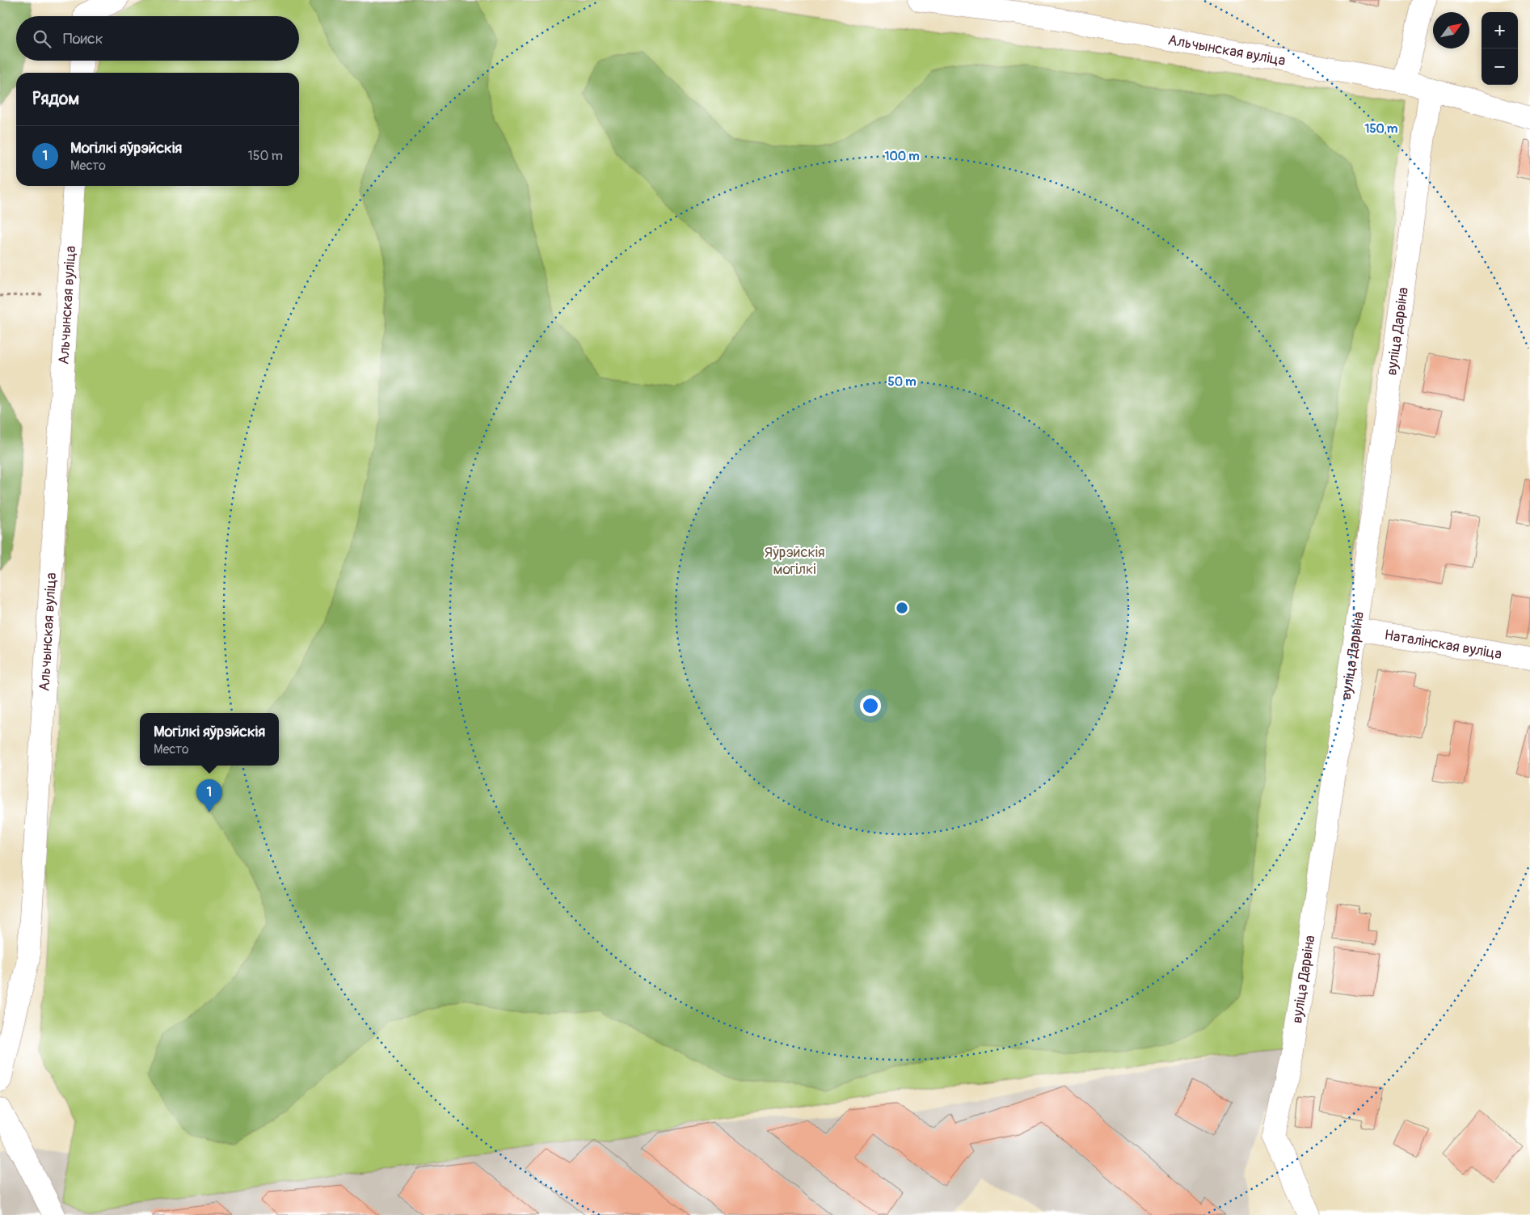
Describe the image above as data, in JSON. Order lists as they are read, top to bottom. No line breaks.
{"streets":{"street":["Альчынская вуліца","вуліца Дарвіна","Наталінская вуліца"]},"crossings":[["Альчынская вуліца","вуліца Дарвіна"],["вуліца Дарвіна","Наталінская вуліца"]],"parks":["Яўрэйскія могілкі"],"north":"top right","page":{"map_buttons":["+","−"],"search":"Поиск","heading":"Рядом","list":[{"mark":"1","name":"Могілкі яўрэйскія","note":"Место","value":"150 m"}],"popup":["Могілкі яўрэйскія","Место"],"pins":"1"},"rings":["150 m","100 m","50 m"]}
